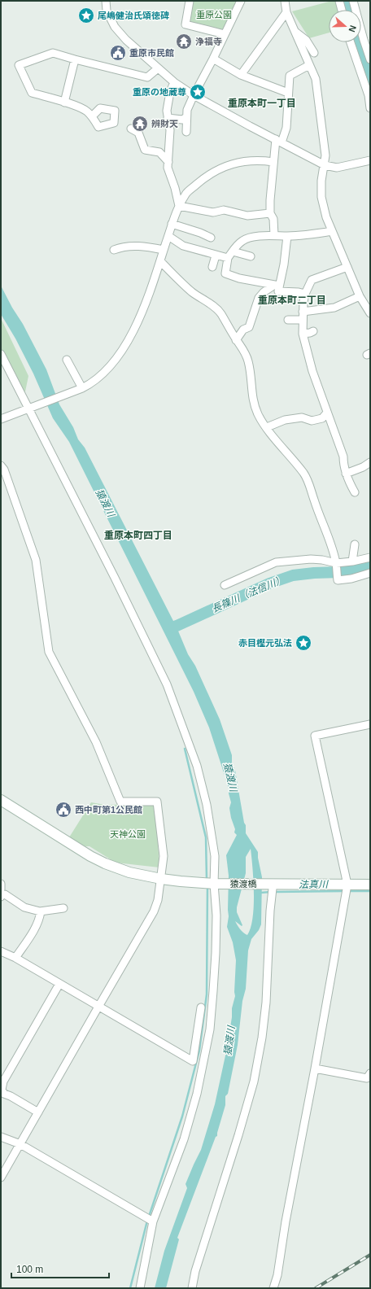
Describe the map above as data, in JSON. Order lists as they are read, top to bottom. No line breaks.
{"streets":{"street":["猿渡橋"]},"districts":["重原本町一丁目","重原本町二丁目","重原本町四丁目"],"water":["猿渡川","長篠川（法信川）","法真川"],"parks":["重原公園","天神公園"],"places":{"place":["尾嶋健治氏頌徳碑","重原の地蔵尊","赤目樫元弘法"],"temple":["浄福寺","辨財天"],"public building":["重原市民館","西中町第1公民館"]},"scale_bar":"100 m","north":"right"}
